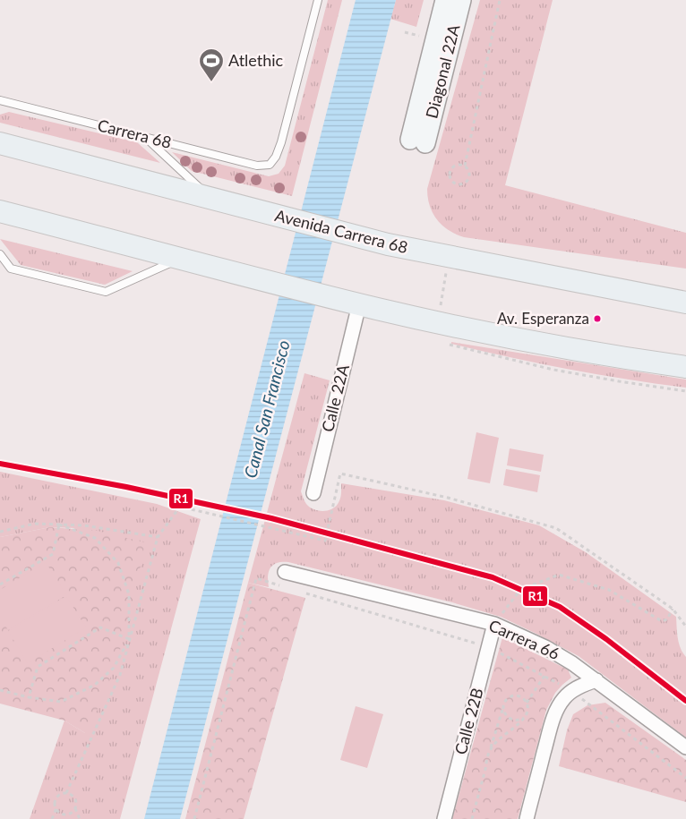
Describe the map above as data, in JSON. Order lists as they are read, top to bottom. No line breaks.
{"streets":{"main road":["Avenida Carrera 68"],"street":["Diagonal 22A","Calle 22A","Carrera 66","Calle 22B"],"lane":["Carrera 68"]},"crossings":[["Carrera 66","Calle 22B"]],"water":["Canal San Francisco"],"places":{"sports":["Atlethic"],"other":["Av. Esperanza"]},"lines":["transit line R1"]}
